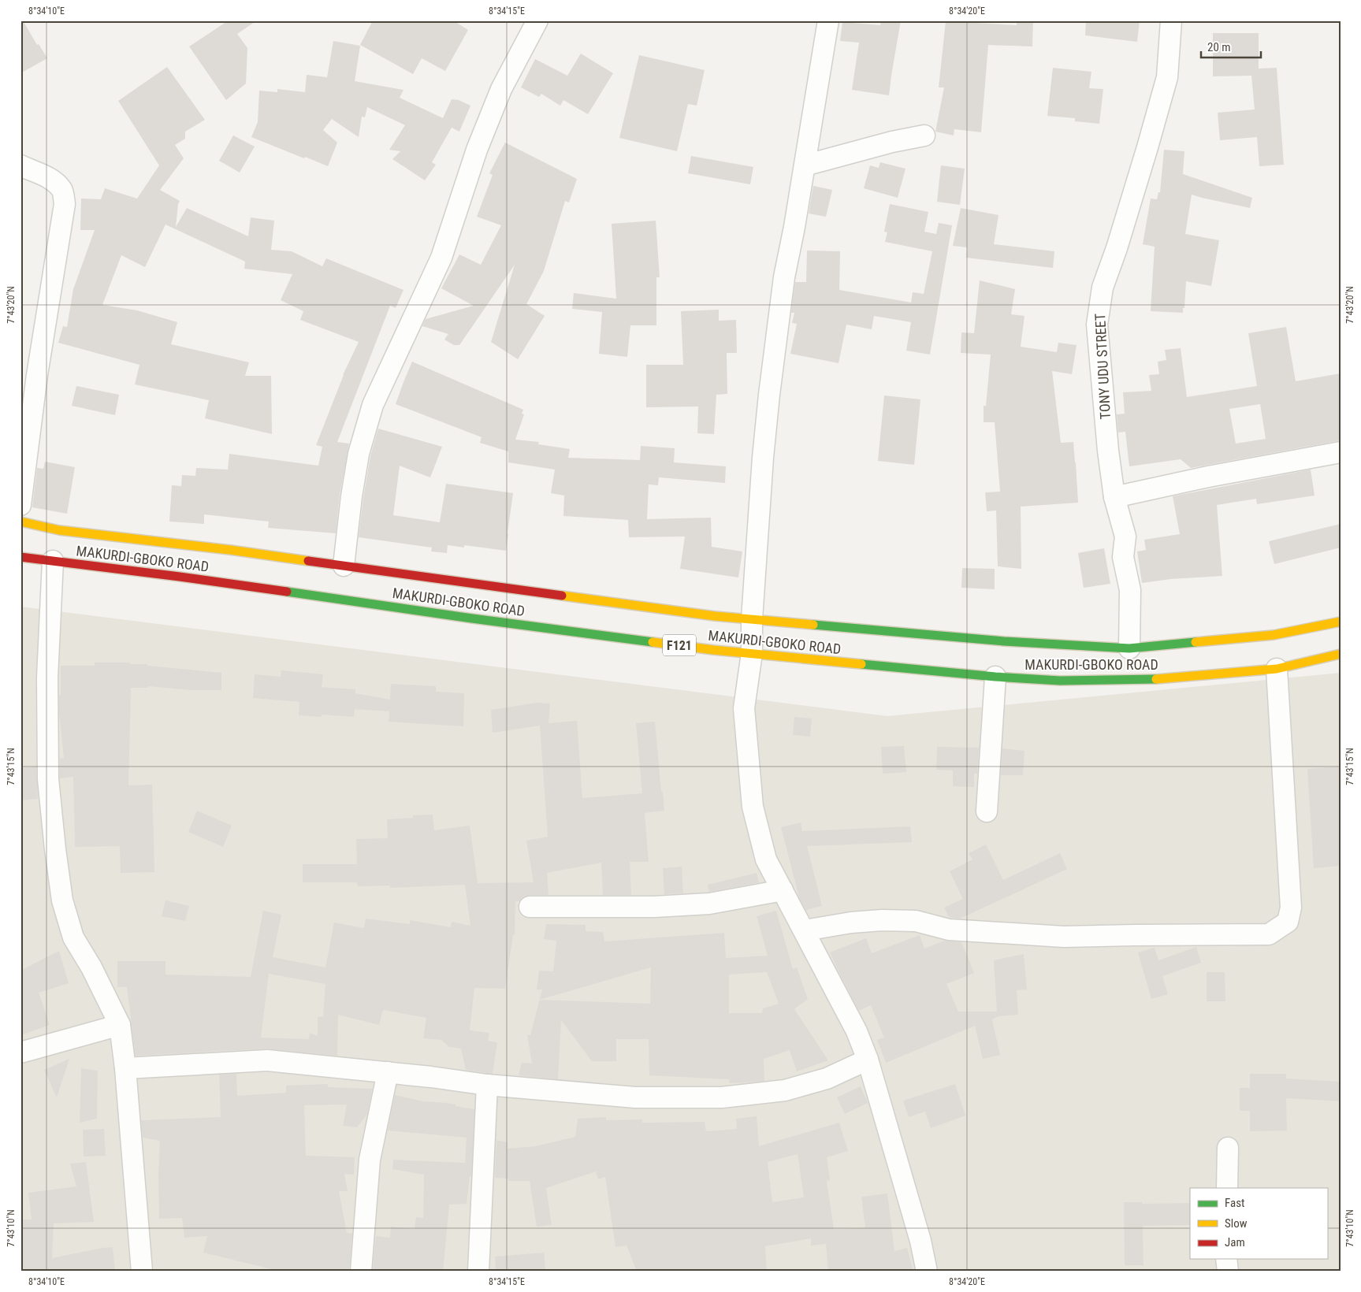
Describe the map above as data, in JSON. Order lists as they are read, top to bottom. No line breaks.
{"streets":{"main road":["MAKURDI-GBOKO ROAD","F121"],"street":["TONY UDU STREET"]},"legend":["Fast","Slow","Jam"],"scale_bar":"20 m","coordinates":["8°34'10\"E","8°34'15\"E","8°34'20\"E","7°43'20\"N","7°43'15\"N","7°43'10\"N"]}
